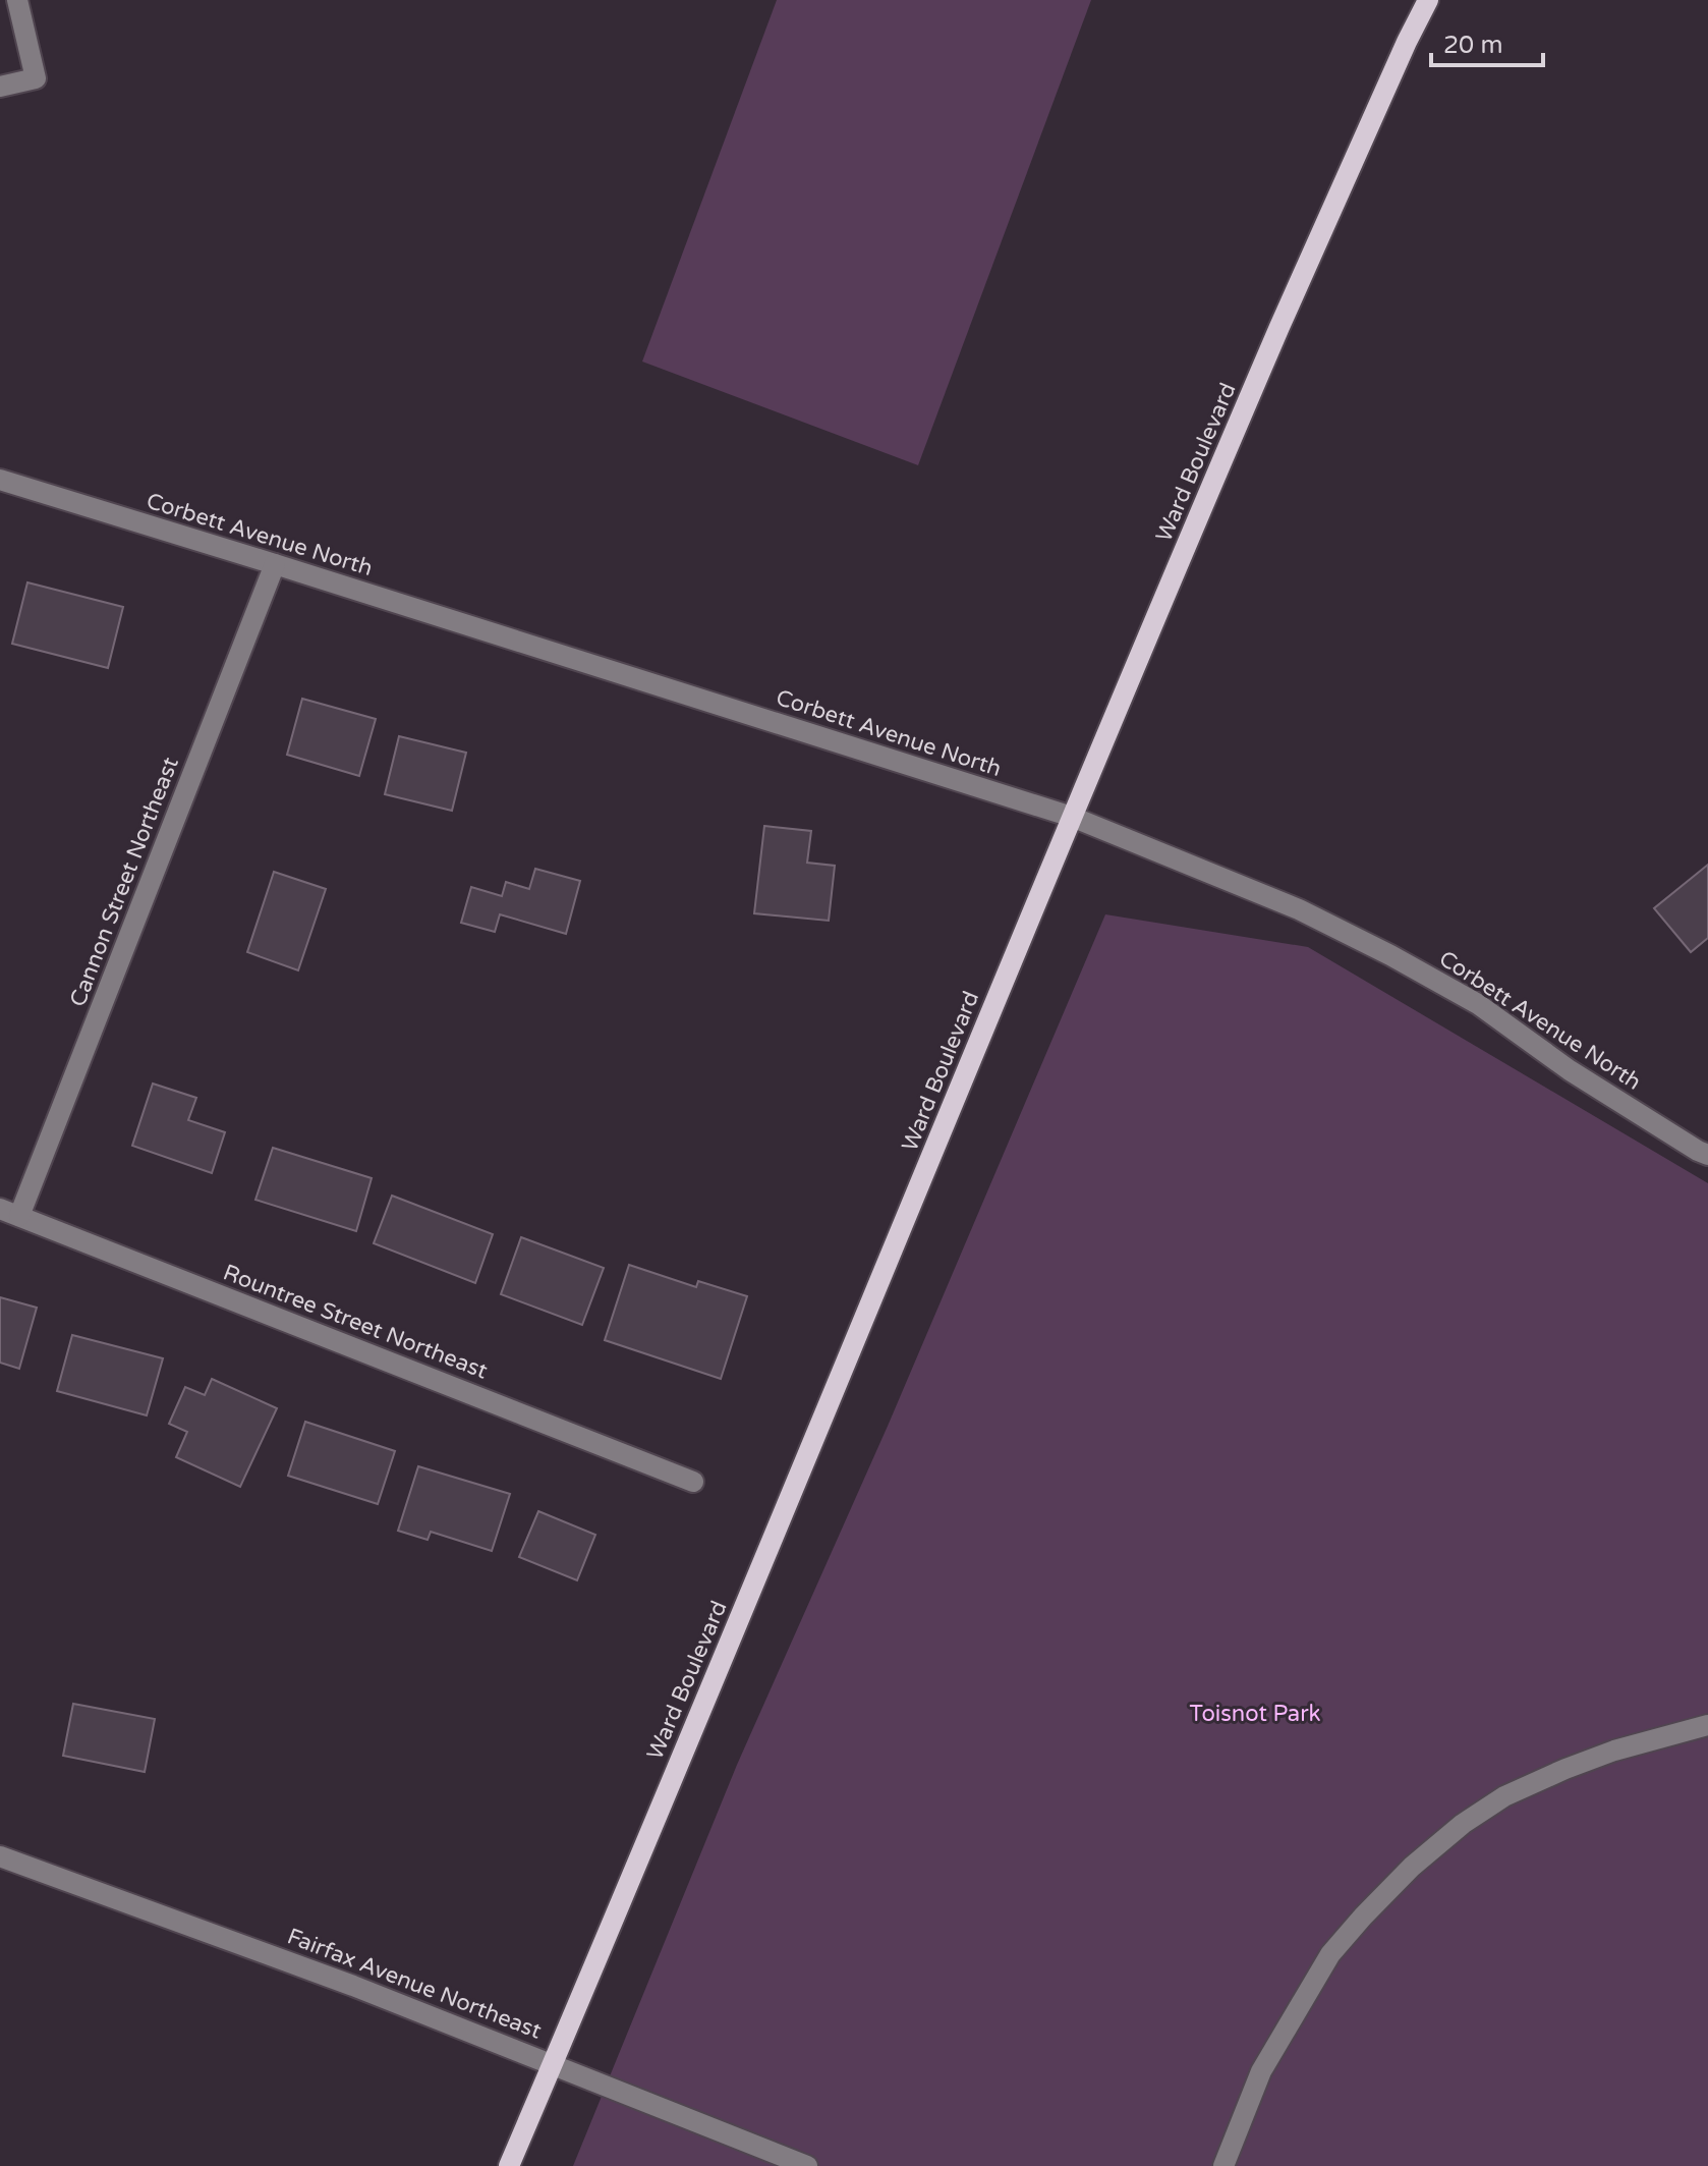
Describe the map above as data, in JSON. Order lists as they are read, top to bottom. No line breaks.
{"streets":{"main road":["Ward Boulevard"],"street":["Corbett Avenue North","Cannon Street Northeast","Rountree Street Northeast","Fairfax Avenue Northeast"]},"crossings":[["Ward Boulevard","Corbett Avenue North"],["Ward Boulevard","Fairfax Avenue Northeast"],["Corbett Avenue North","Cannon Street Northeast"],["Cannon Street Northeast","Rountree Street Northeast"]],"parks":["Toisnot Park"],"scale_bar":"20 m"}
